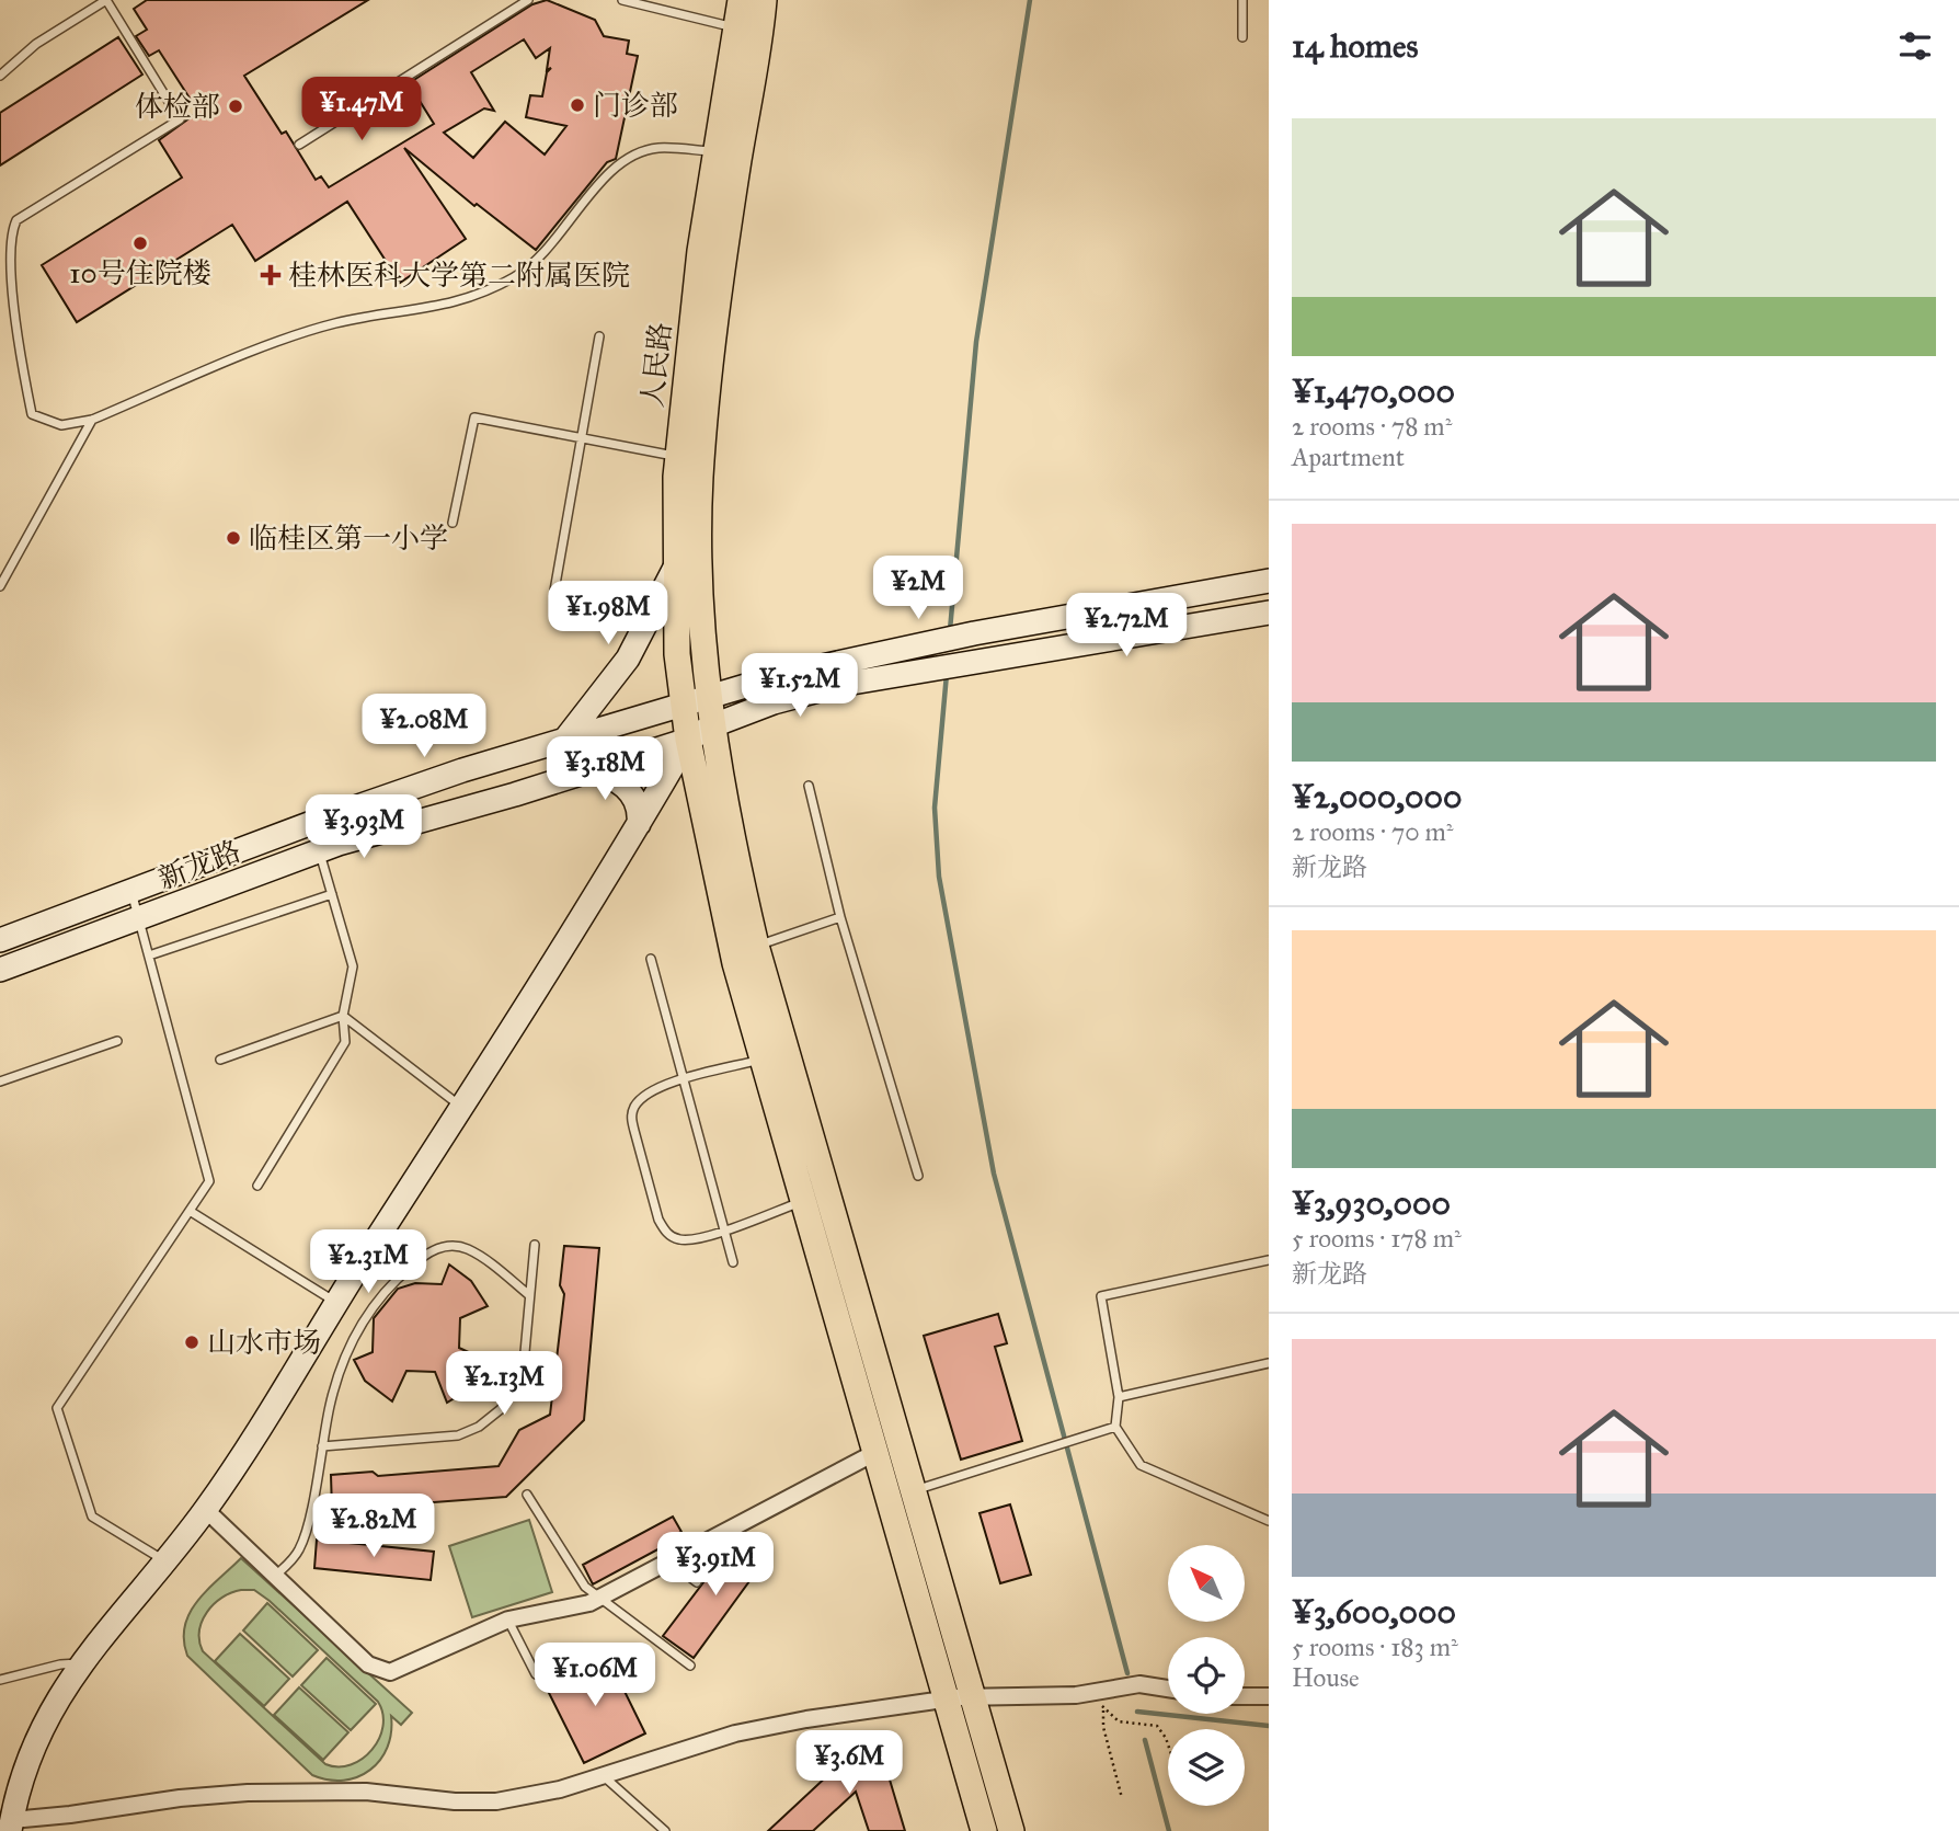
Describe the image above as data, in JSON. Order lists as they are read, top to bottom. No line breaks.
{"streets":{"main road":["人民路","新龙路"]},"crossings":[["人民路","新龙路"]],"places":{"other":["门诊部","体检部","10号住院楼","临桂区第一小学","山水市场"],"health":["桂林医科大学第二附属医院"]},"north":"top left","page":{"heading":"14 homes","price":["¥1.47M","¥2M","¥1.98M","¥2.72M","¥1.52M","¥2.08M","¥3.18M","¥3.93M","¥2.31M","¥2.13M","¥2.82M","¥3.91M","¥1.06M","¥3.6M"],"list":[{"name":"¥1,470,000","note":"2 rooms · 78 m² · Apartment"},{"name":"¥2,000,000","note":"2 rooms · 70 m² · 新龙路"},{"name":"¥3,930,000","note":"5 rooms · 178 m² · 新龙路"},{"name":"¥3,600,000","note":"5 rooms · 183 m² · House"}]}}
